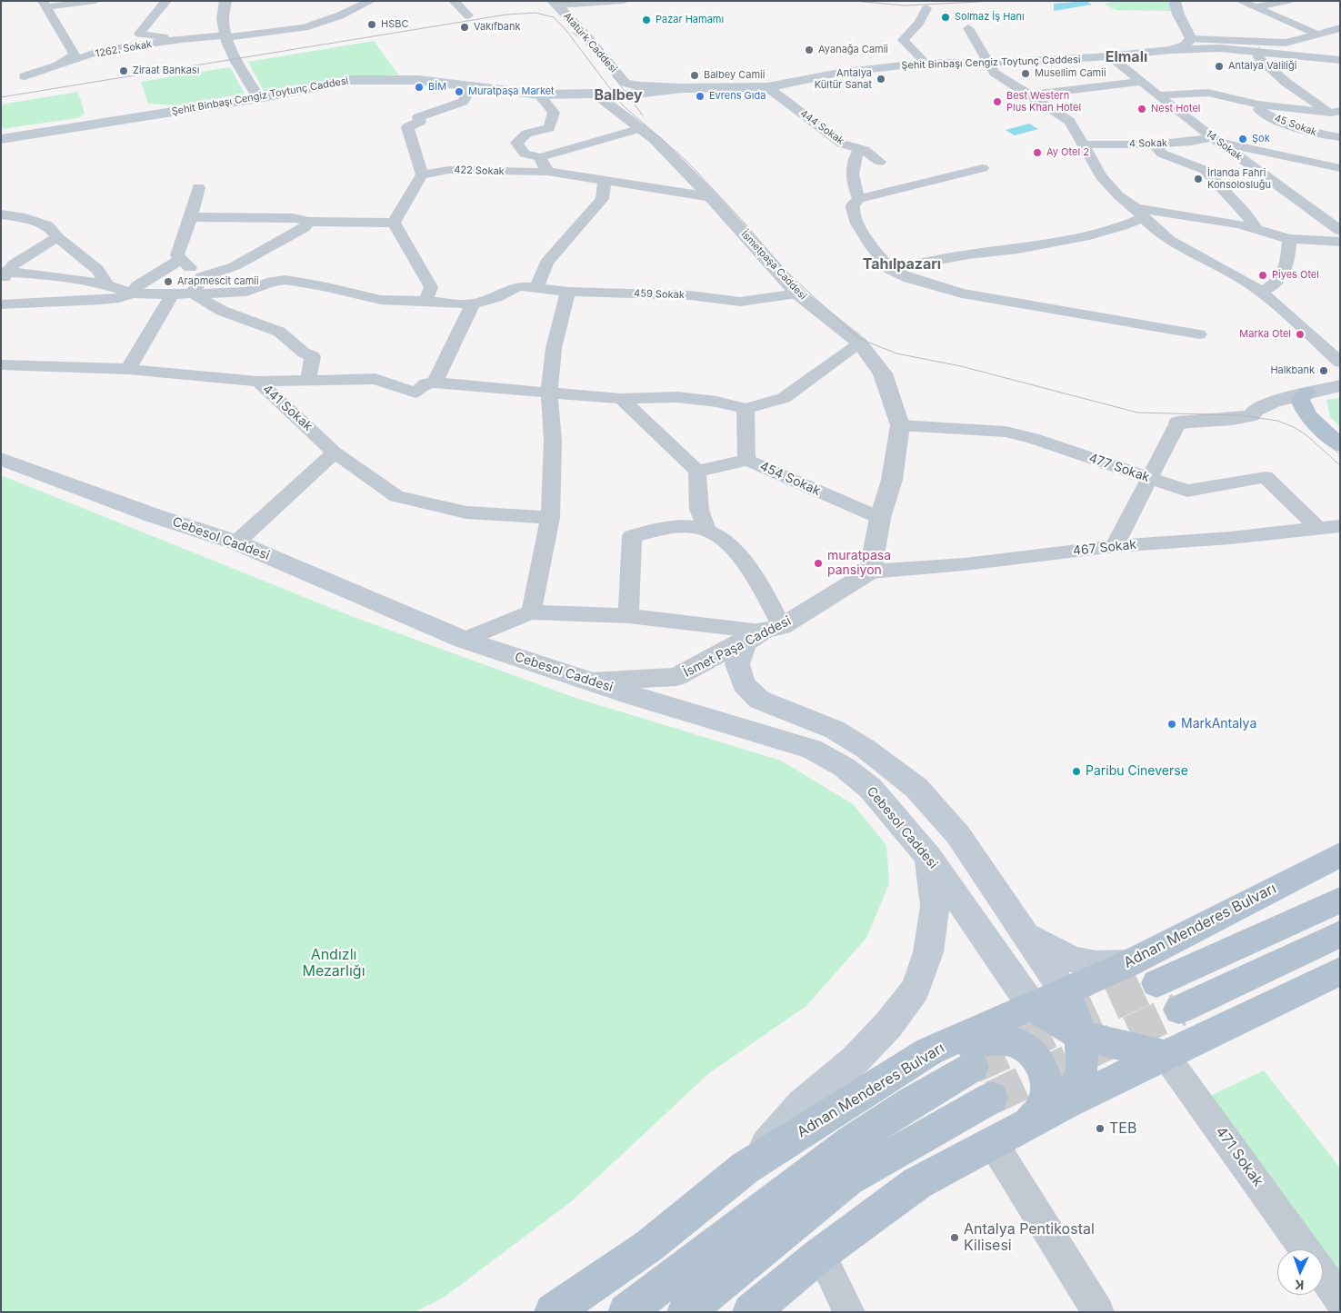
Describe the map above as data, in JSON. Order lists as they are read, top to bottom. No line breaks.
{"streets":{"main road":["Şehit Binbaşı Cengiz Toytunç Caddesi","Cebesol Caddesi","Adnan Menderes Bulvarı"],"street":["Atatürk Caddesi","1262. Sokak","45 Sokak","444 Sokak","4 Sokak","14 Sokak","422 Sokak","İsmetpaşa Caddesi","459 Sokak","441 Sokak","477 Sokak","454 Sokak","467 Sokak","İsmet Paşa Caddesi","471 Sokak"]},"crossings":[["Atatürk Caddesi","Şehit Binbaşı Cengiz Toytunç Caddesi"],["Şehit Binbaşı Cengiz Toytunç Caddesi","444 Sokak"],["Şehit Binbaşı Cengiz Toytunç Caddesi","14 Sokak"],["Şehit Binbaşı Cengiz Toytunç Caddesi","İsmetpaşa Caddesi"],["4 Sokak","14 Sokak"],["422 Sokak","İsmetpaşa Caddesi"],["İsmetpaşa Caddesi","459 Sokak"],["İsmetpaşa Caddesi","477 Sokak"],["İsmetpaşa Caddesi","454 Sokak"],["İsmetpaşa Caddesi","467 Sokak"],["İsmetpaşa Caddesi","İsmet Paşa Caddesi"],["477 Sokak","467 Sokak"],["Cebesol Caddesi","İsmet Paşa Caddesi"],["Cebesol Caddesi","Adnan Menderes Bulvarı"],["467 Sokak","İsmet Paşa Caddesi"]],"districts":["Elmalı","Balbey","Tahılpazarı"],"parks":["Andızlı Mezarlığı"],"places":["Solmaz İş Hanı","Pazar Hamamı","HSBC","Vakıfbank","Ayanağa Camii","Antalya Valiliği","Ziraat Bankası","Musellim Camii","Balbey Camii","Antalya Kültür Sanat","BİM","Muratpaşa Market","Evrens Gıda","Best Western Plus Khan Hotel","Nest Hotel","Şok","Ay Otel 2","İrlanda Fahri Konsolosluğu","Piyes Otel","Arapmescit camii","Marka Otel","Halkbank","muratpasa pansiyon","MarkAntalya","Paribu Cineverse","TEB","Antalya Pentikostal Kilisesi"],"north":"bottom"}
